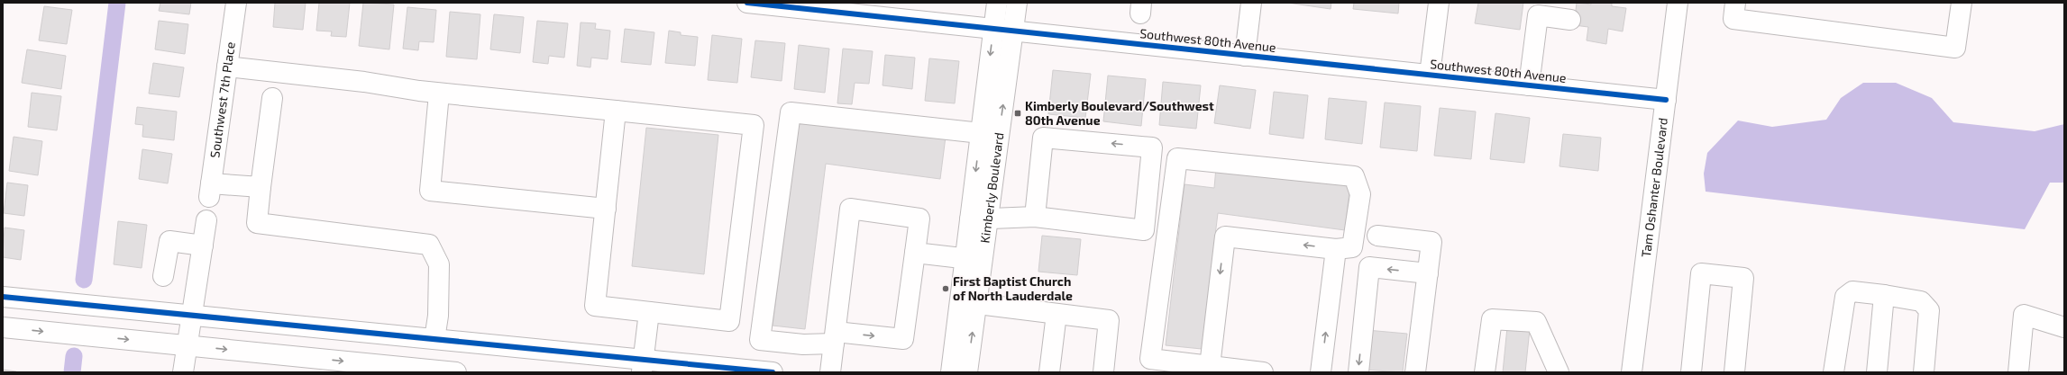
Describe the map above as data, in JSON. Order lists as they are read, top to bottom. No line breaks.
{"streets":{"street":["Southwest 80th Avenue","Southwest 7th Place","Kimberly Boulevard","Tam Oshanter Boulevard"]},"crossings":[["Southwest 80th Avenue","Kimberly Boulevard"],["Southwest 80th Avenue","Tam Oshanter Boulevard"]],"places":{"transit":["Kimberly Boulevard/Southwest 80th Avenue"],"other":["First Baptist Church of North Lauderdale"]}}
